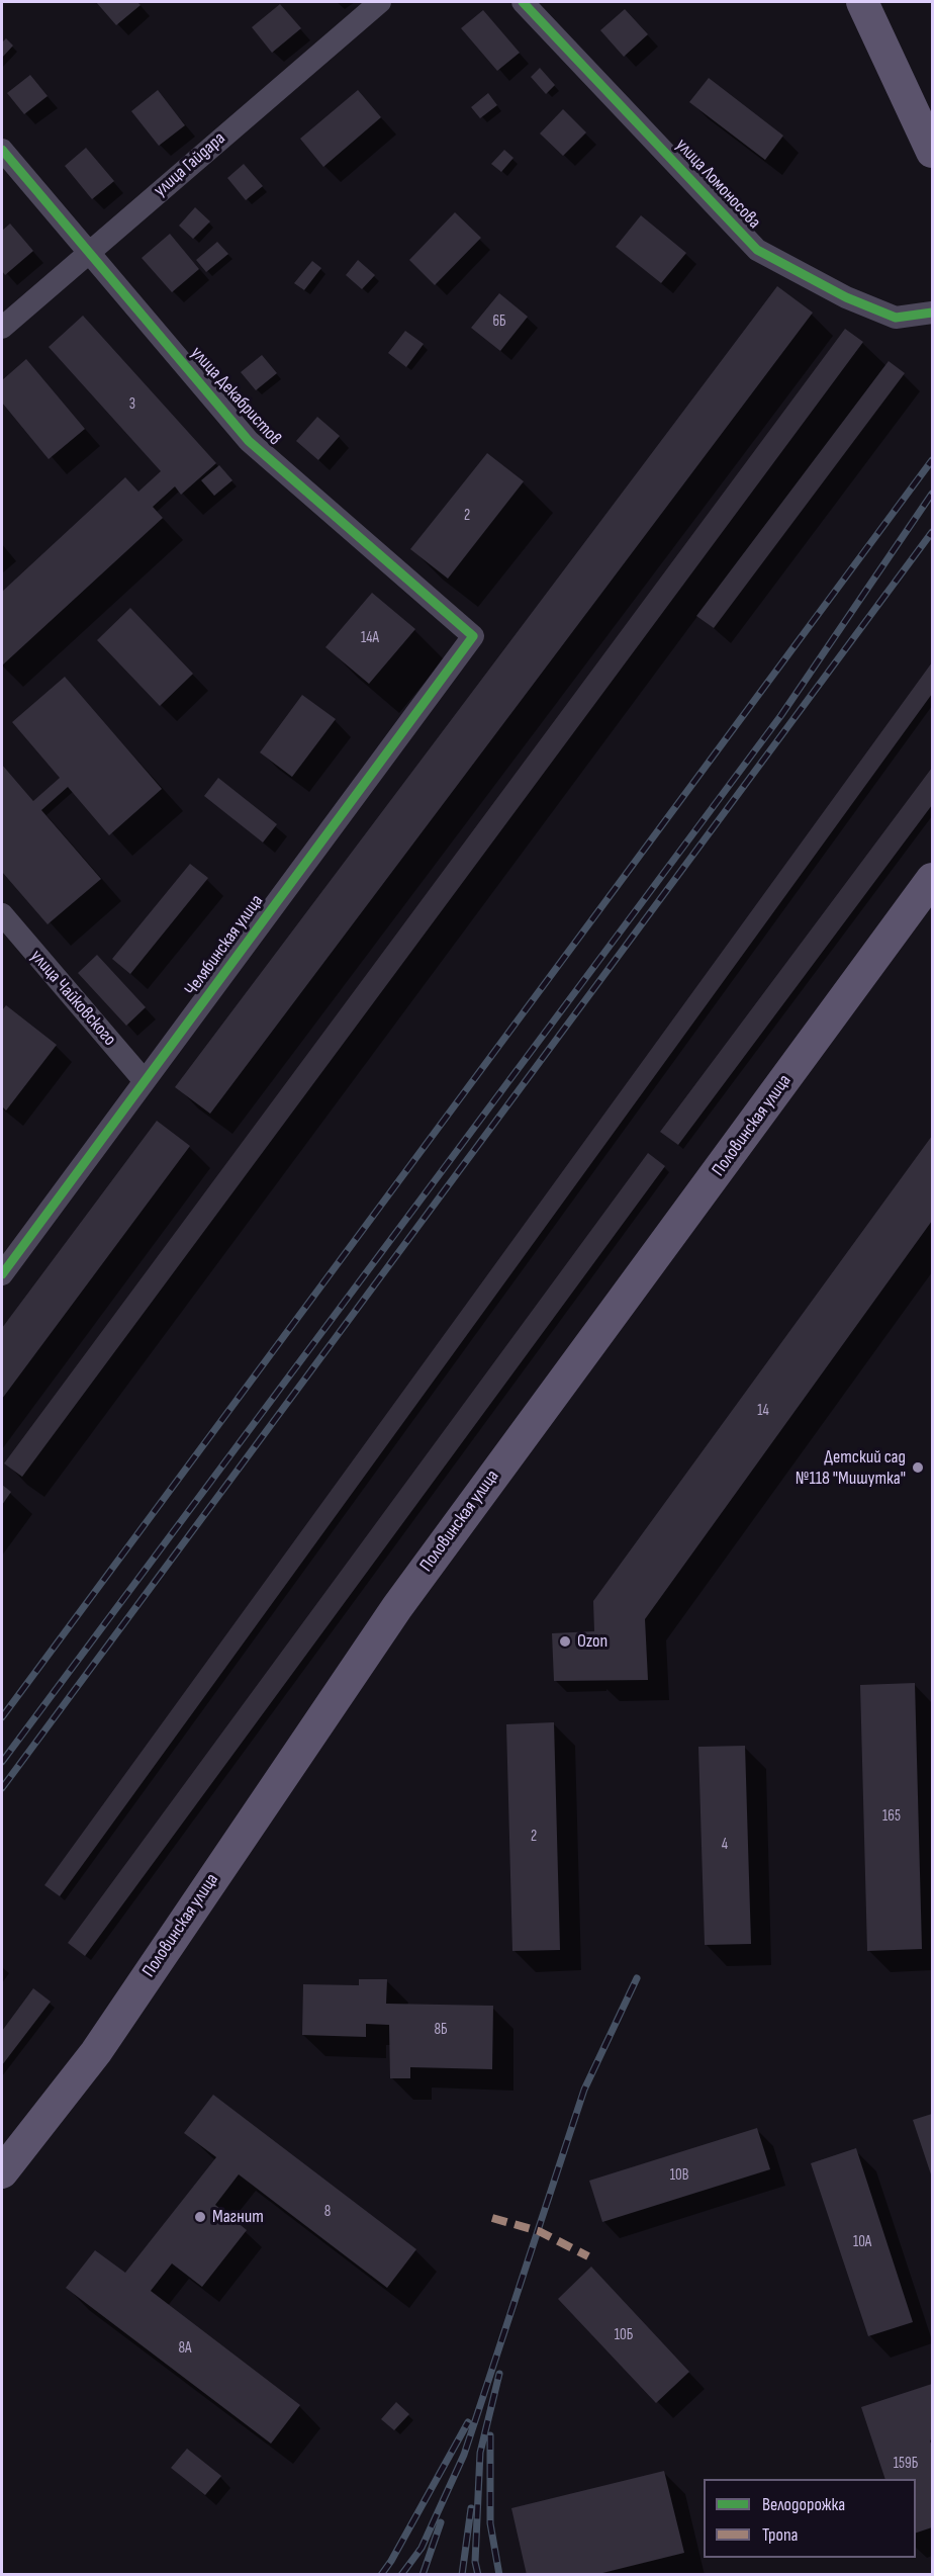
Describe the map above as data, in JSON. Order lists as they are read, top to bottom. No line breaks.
{"streets":{"main road":["Половинская улица"],"street":["улица Гайдара","улица Ломоносова","улица Декабристов","Челябинская улица","улица Чайковского"]},"crossings":[["улица Гайдара","улица Декабристов"],["улица Декабристов","Челябинская улица"],["Челябинская улица","улица Чайковского"]],"places":["Детский сад №118 \"Мишутка\"","Ozon","Магнит"],"house_numbers":["6Б","3","2","14А","14","165","2","4","8Б","10В","8","10А","10Б","8А","159Б"],"legend":["Велодорожка","Тропа"]}
